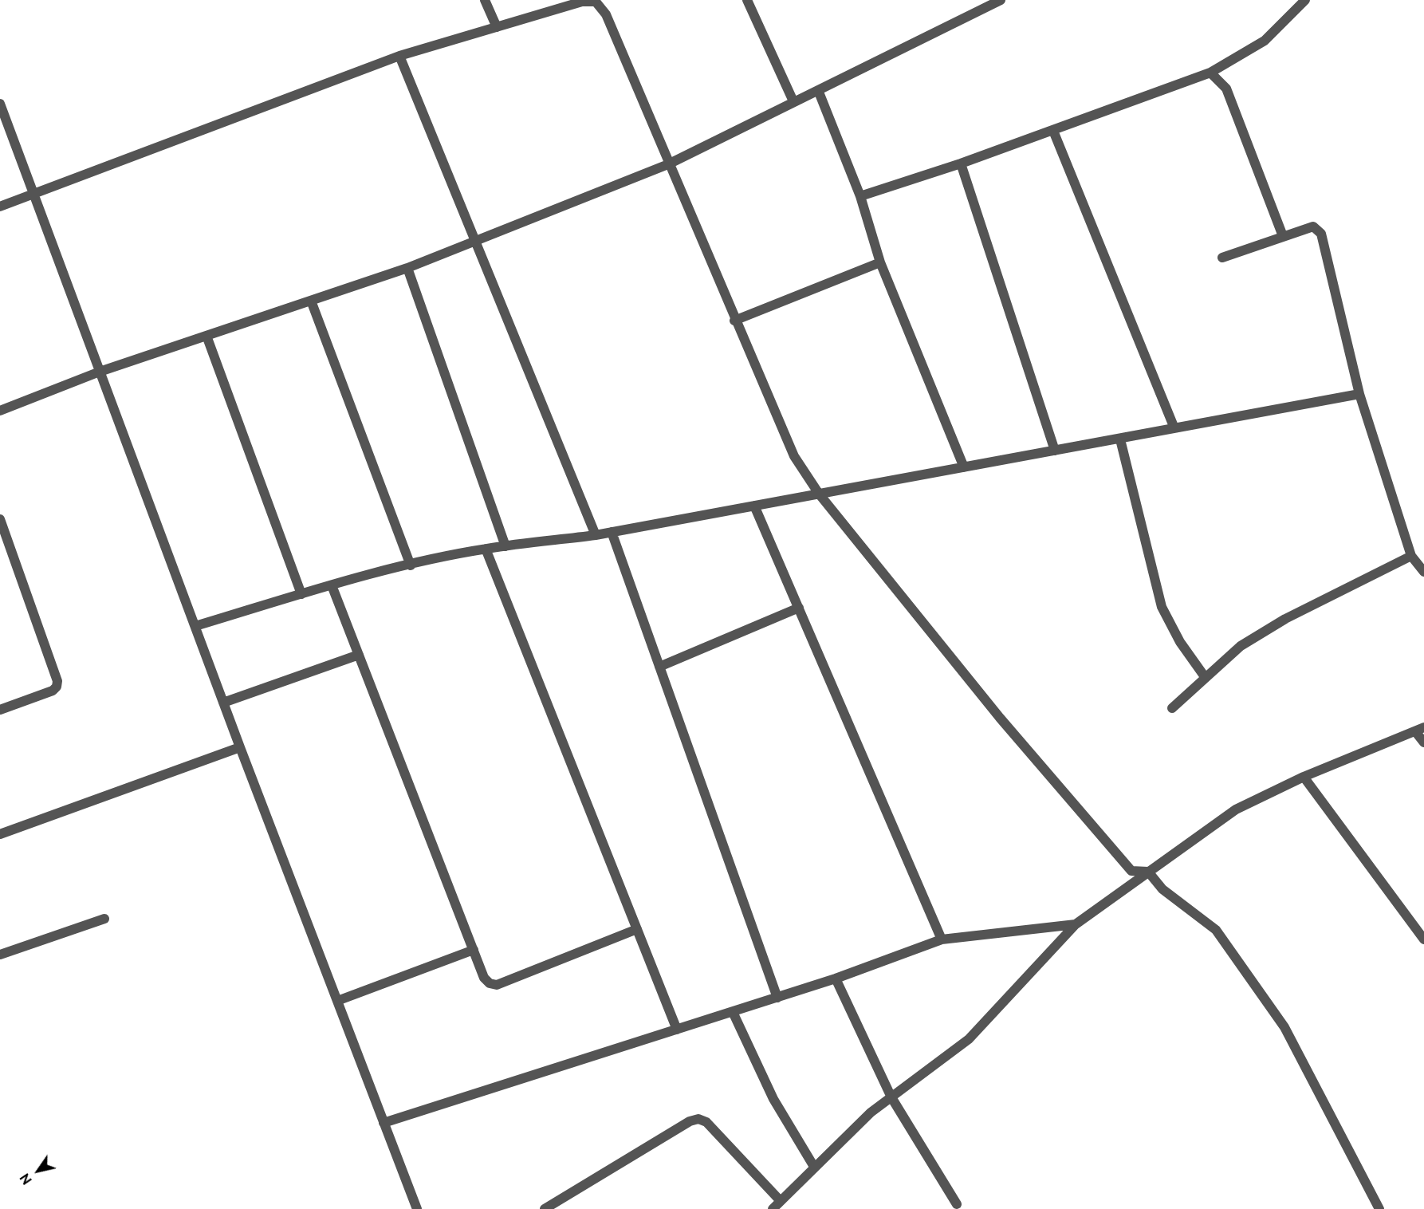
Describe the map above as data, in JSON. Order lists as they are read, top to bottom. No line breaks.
{"north":"bottom left"}
